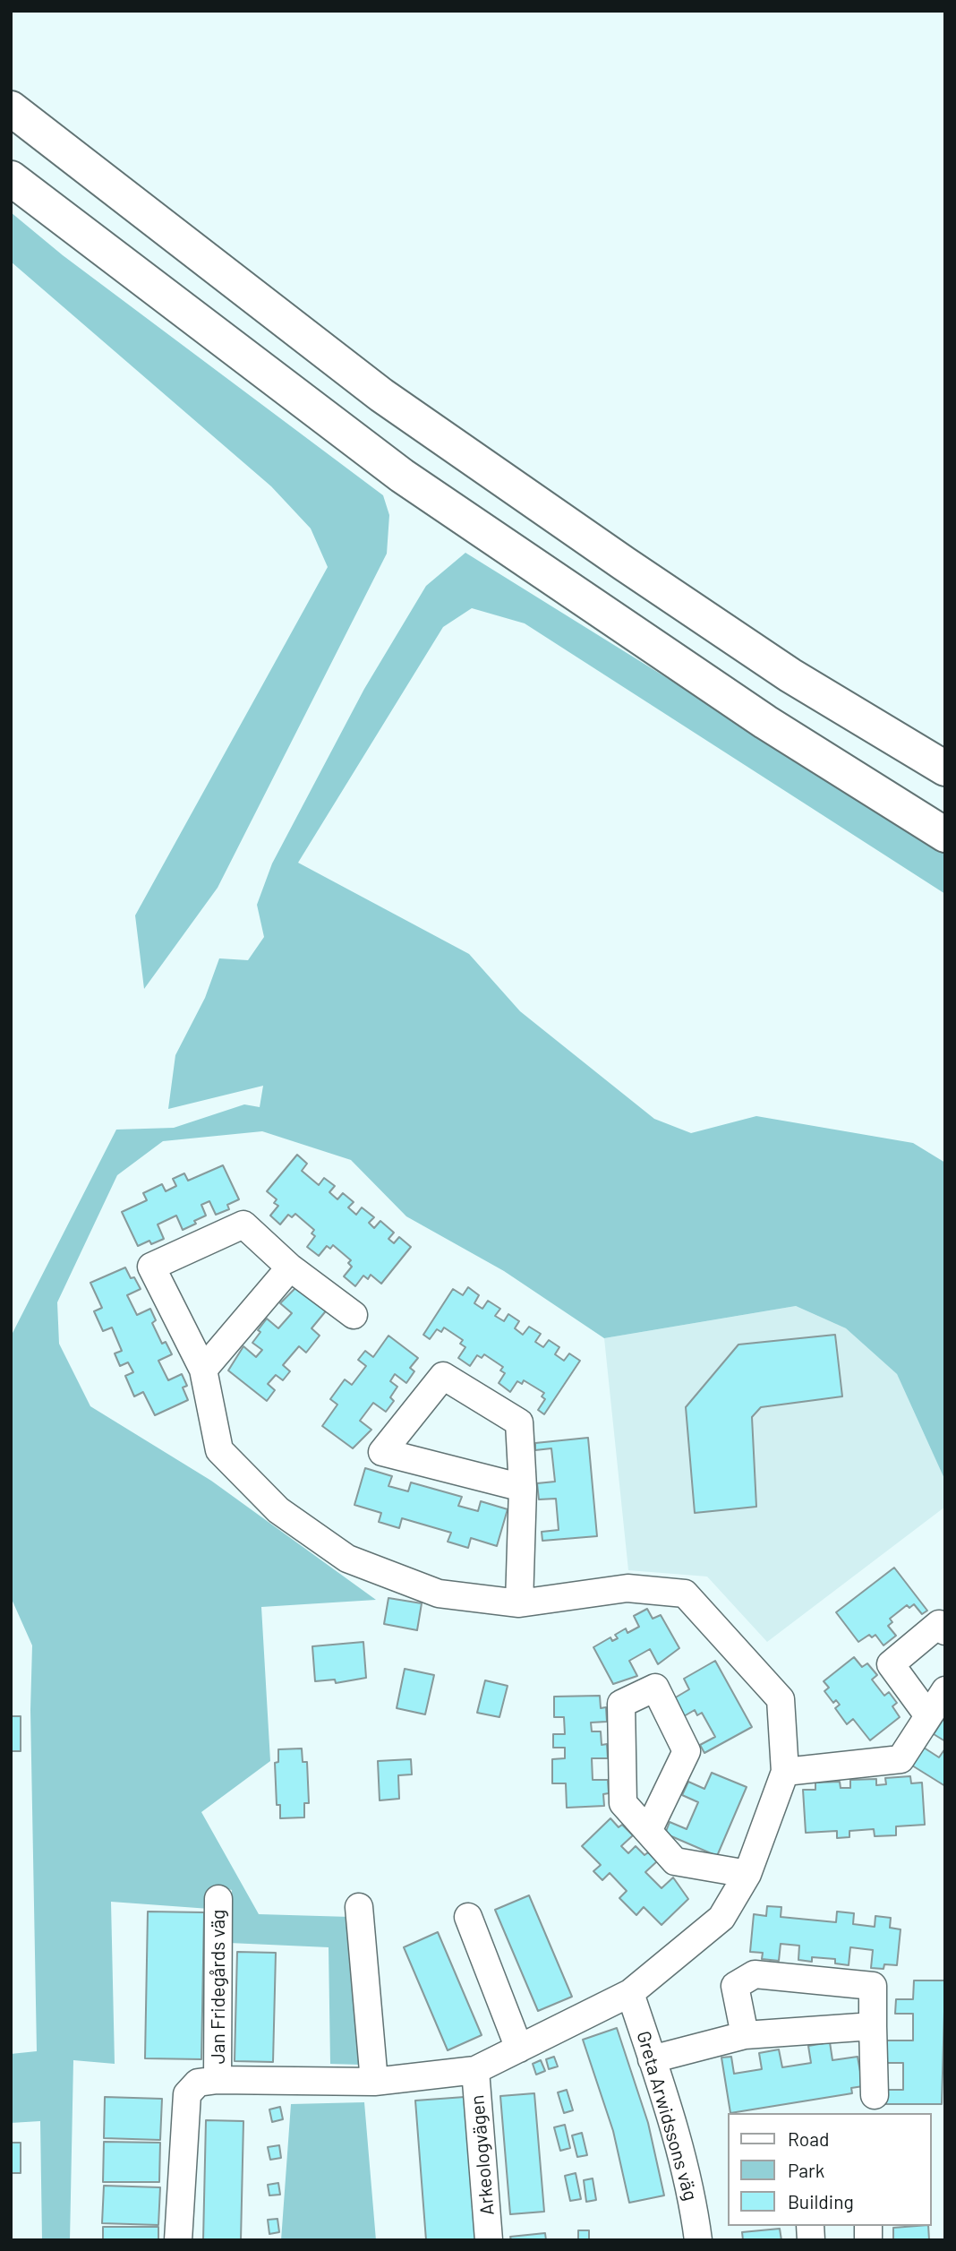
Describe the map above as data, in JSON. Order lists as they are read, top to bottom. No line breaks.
{"streets":{"street":["Jan Fridegårds väg","Greta Arwidssons väg","Arkeologvägen"]},"legend":["Road","Park","Building"]}
